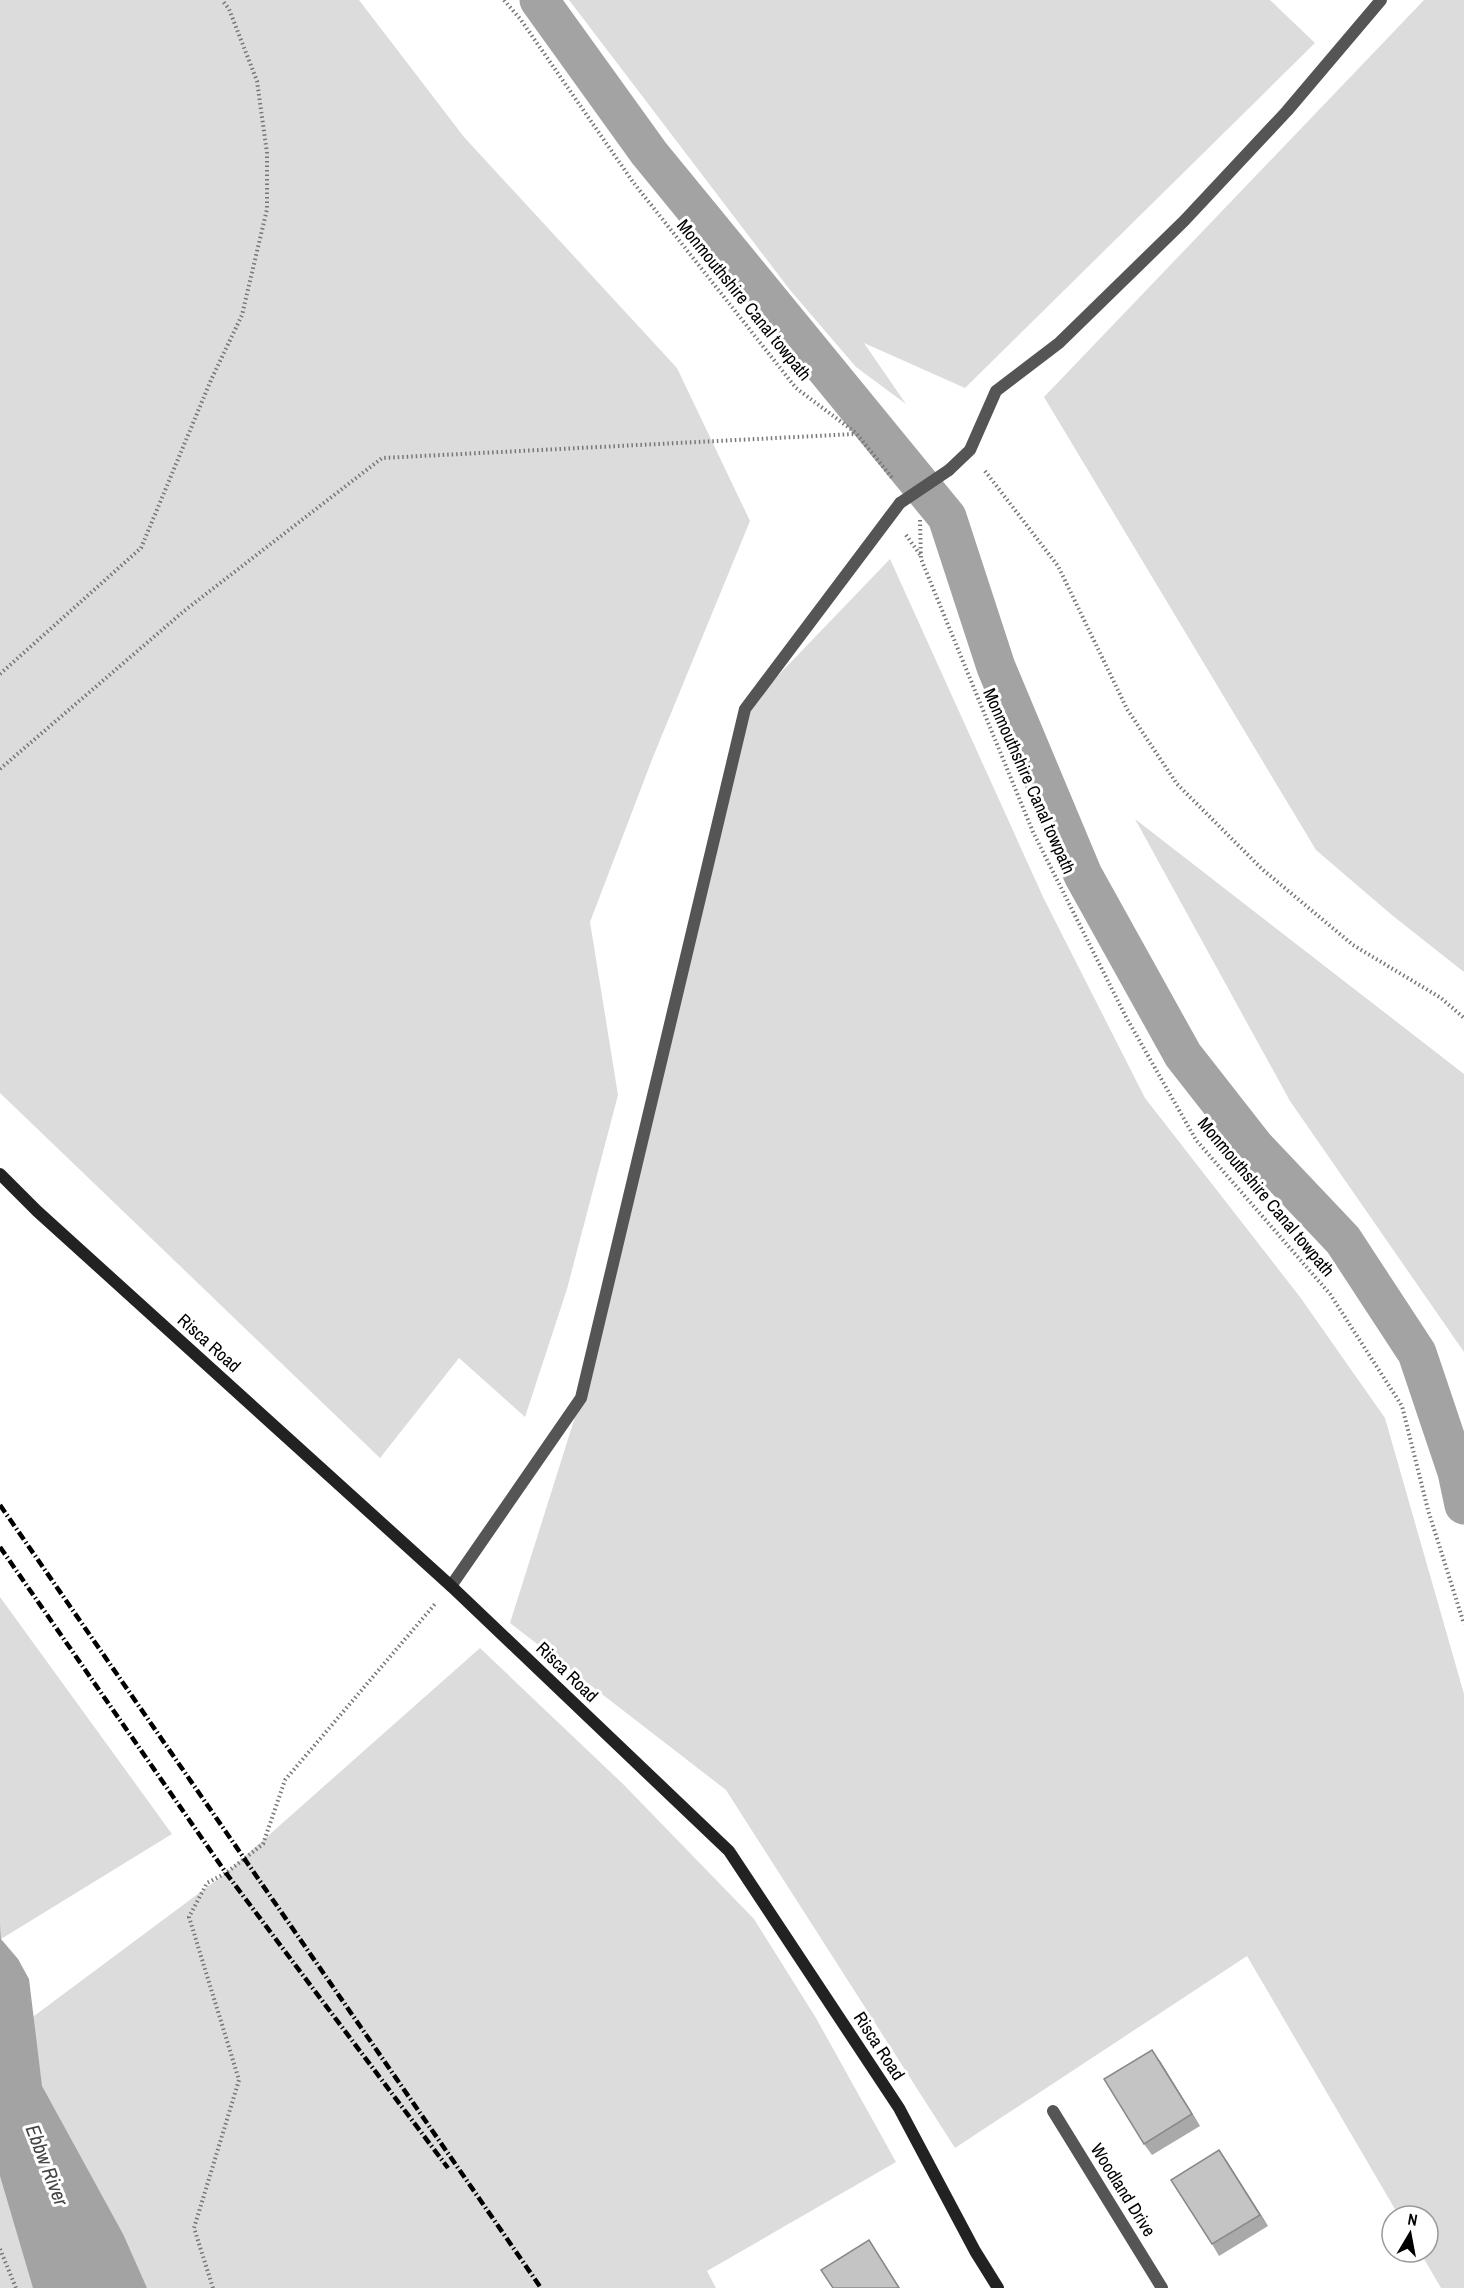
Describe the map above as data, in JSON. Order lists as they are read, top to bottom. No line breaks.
{"streets":{"main road":["Risca Road"],"street":["Woodland Drive"],"path":["Monmouthshire Canal towpath"]},"water":["Ebbw River"],"north":"top"}
